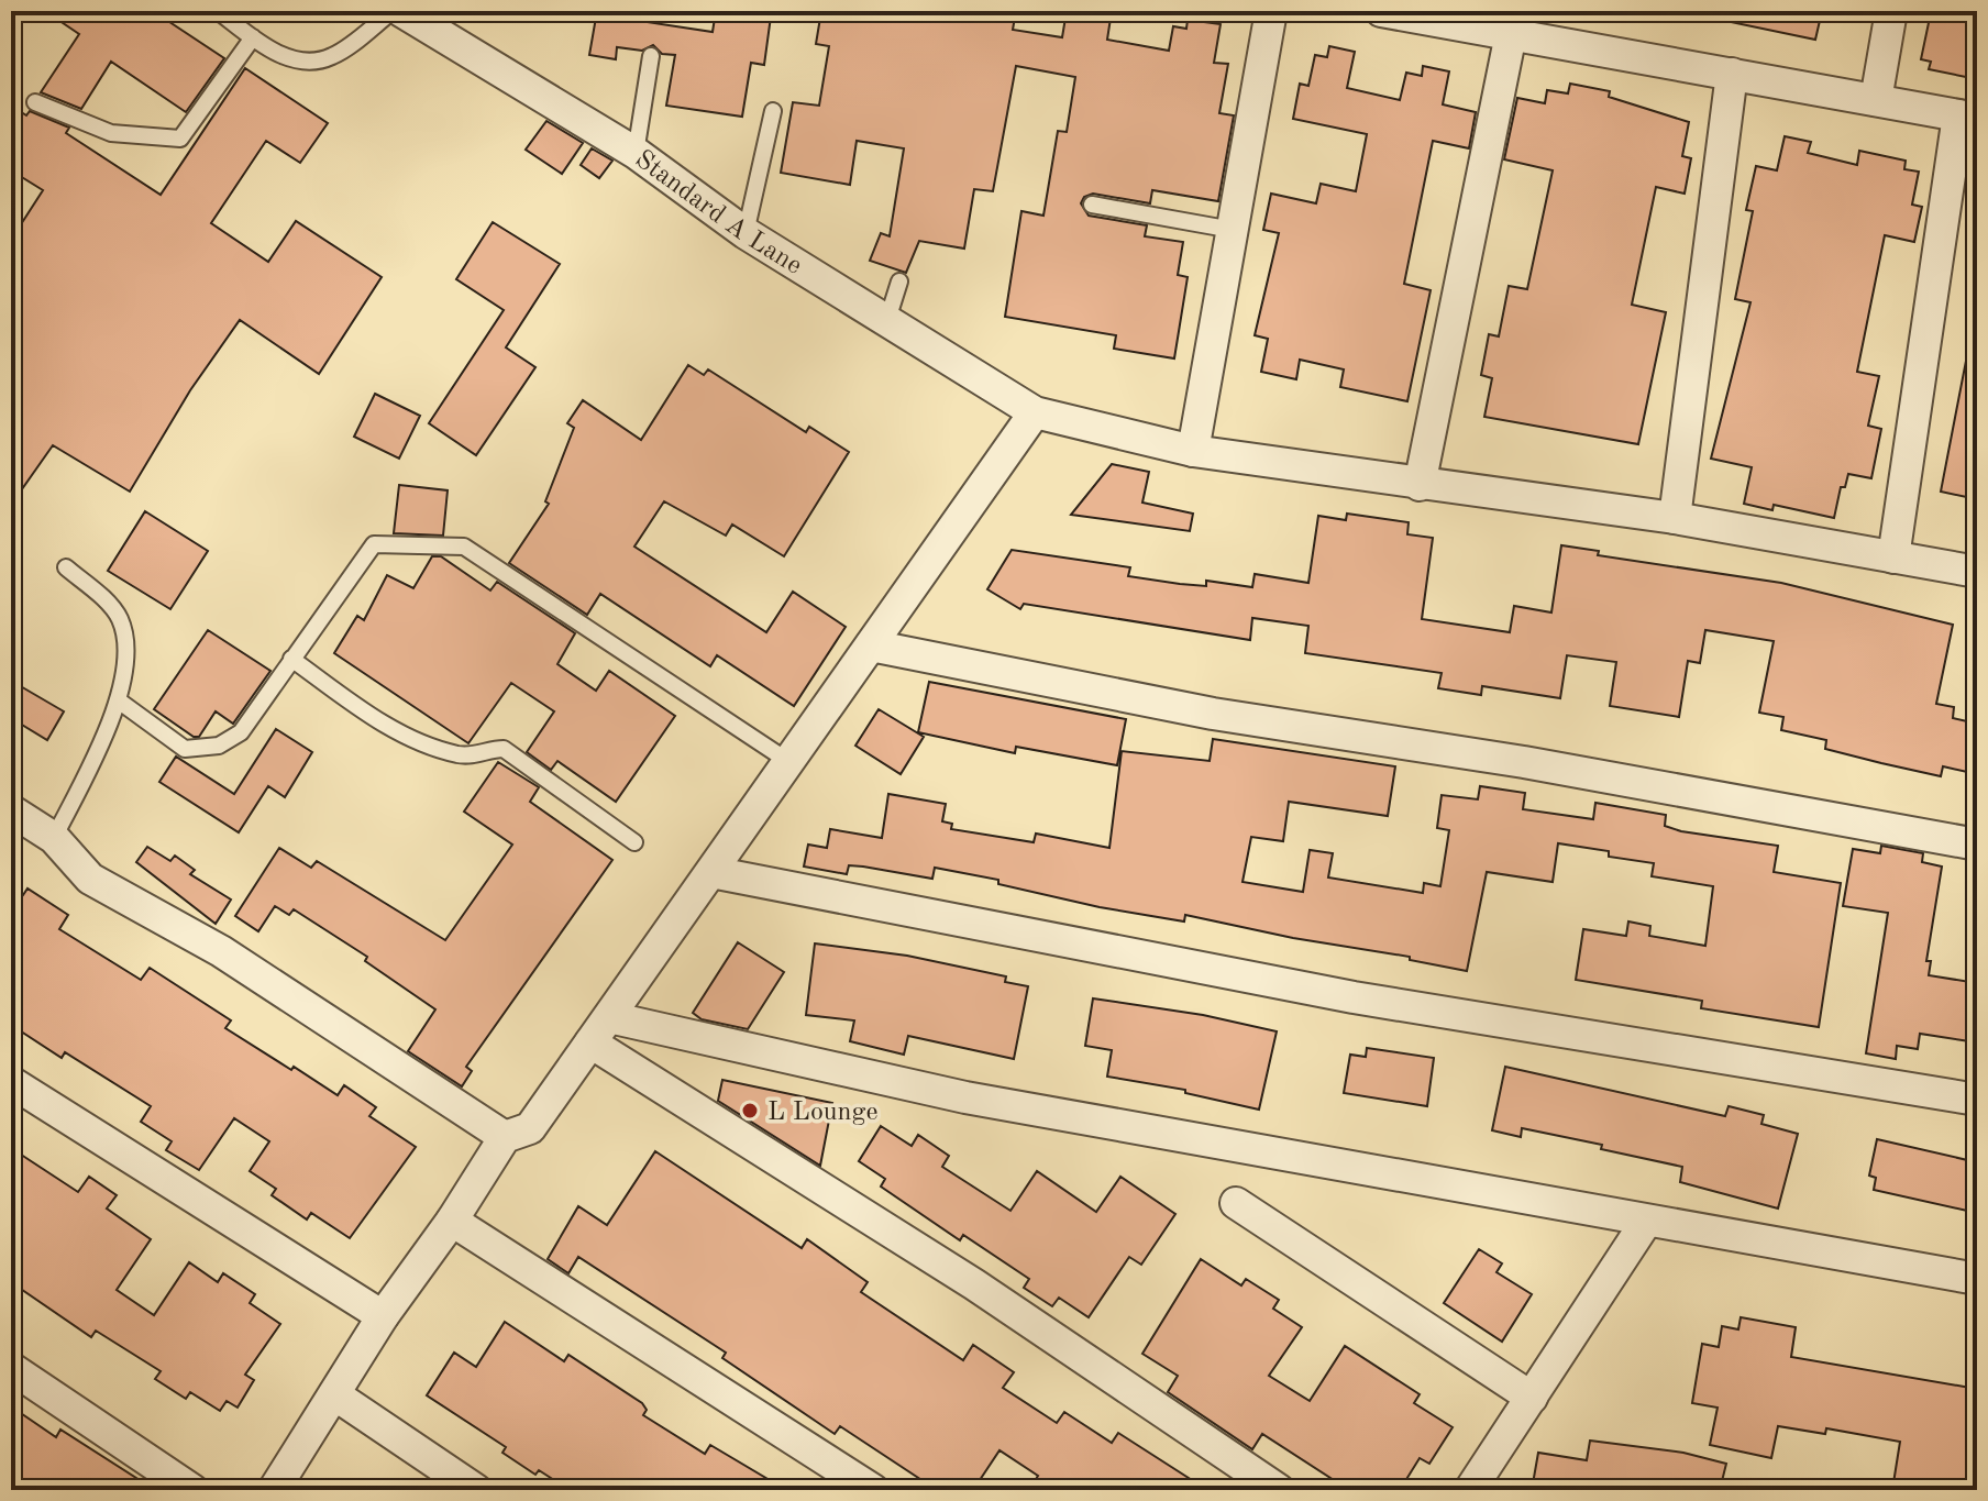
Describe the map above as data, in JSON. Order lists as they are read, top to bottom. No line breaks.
{"streets":{"street":["Standard A Lane"]},"places":["L Lounge"]}
